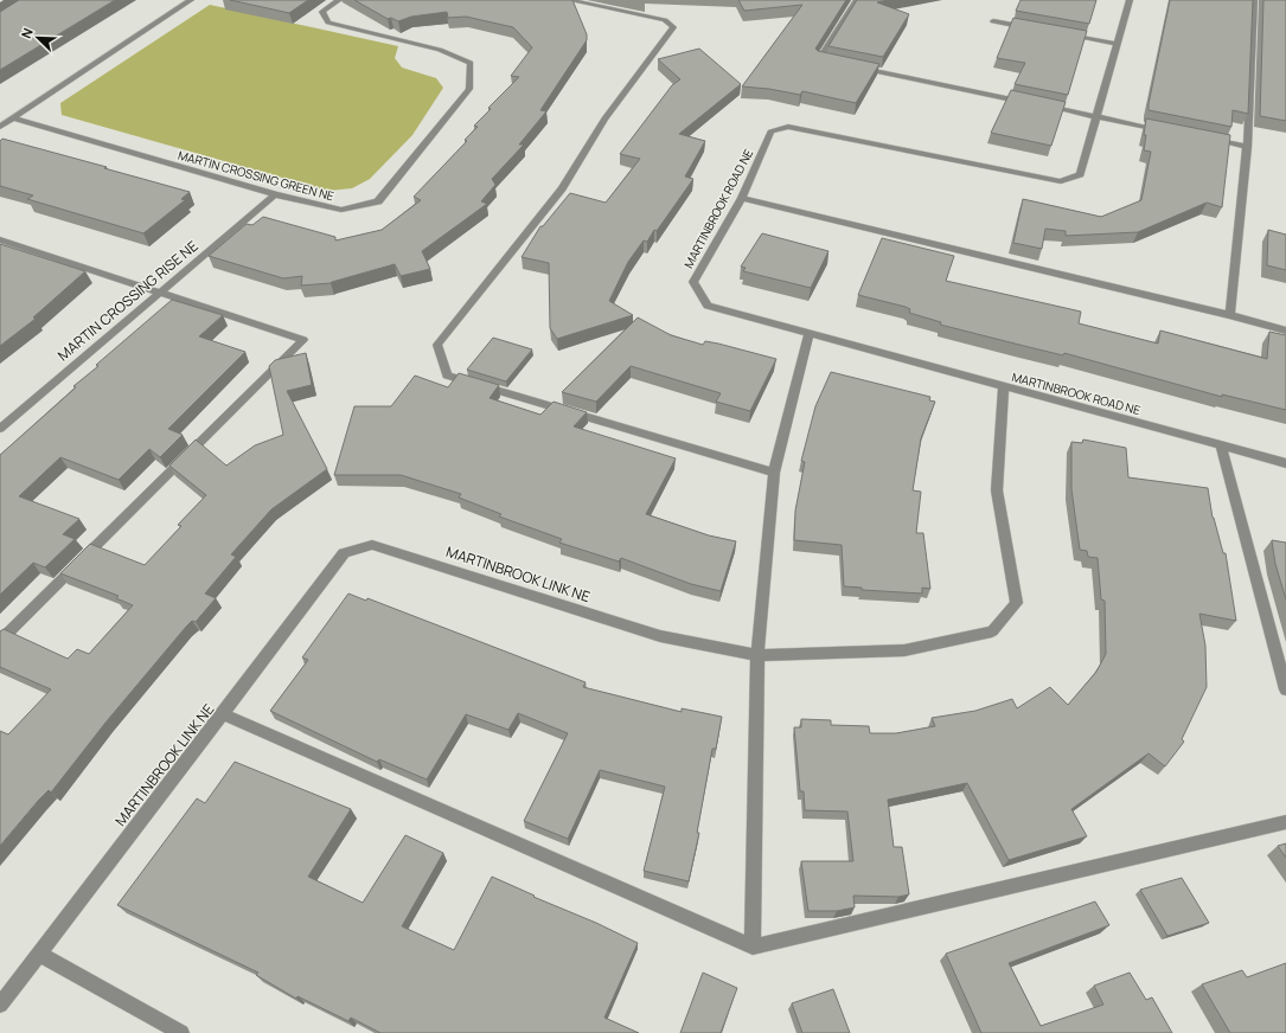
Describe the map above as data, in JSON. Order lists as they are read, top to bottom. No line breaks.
{"streets":{"street":["MARTIN CROSSING GREEN NE","MARTINBROOK ROAD NE","MARTIN CROSSING RISE NE","MARTINBROOK LINK NE"]},"crossings":[["MARTIN CROSSING GREEN NE","MARTIN CROSSING RISE NE"],["MARTINBROOK ROAD NE","MARTINBROOK LINK NE"]],"north":"top left"}
